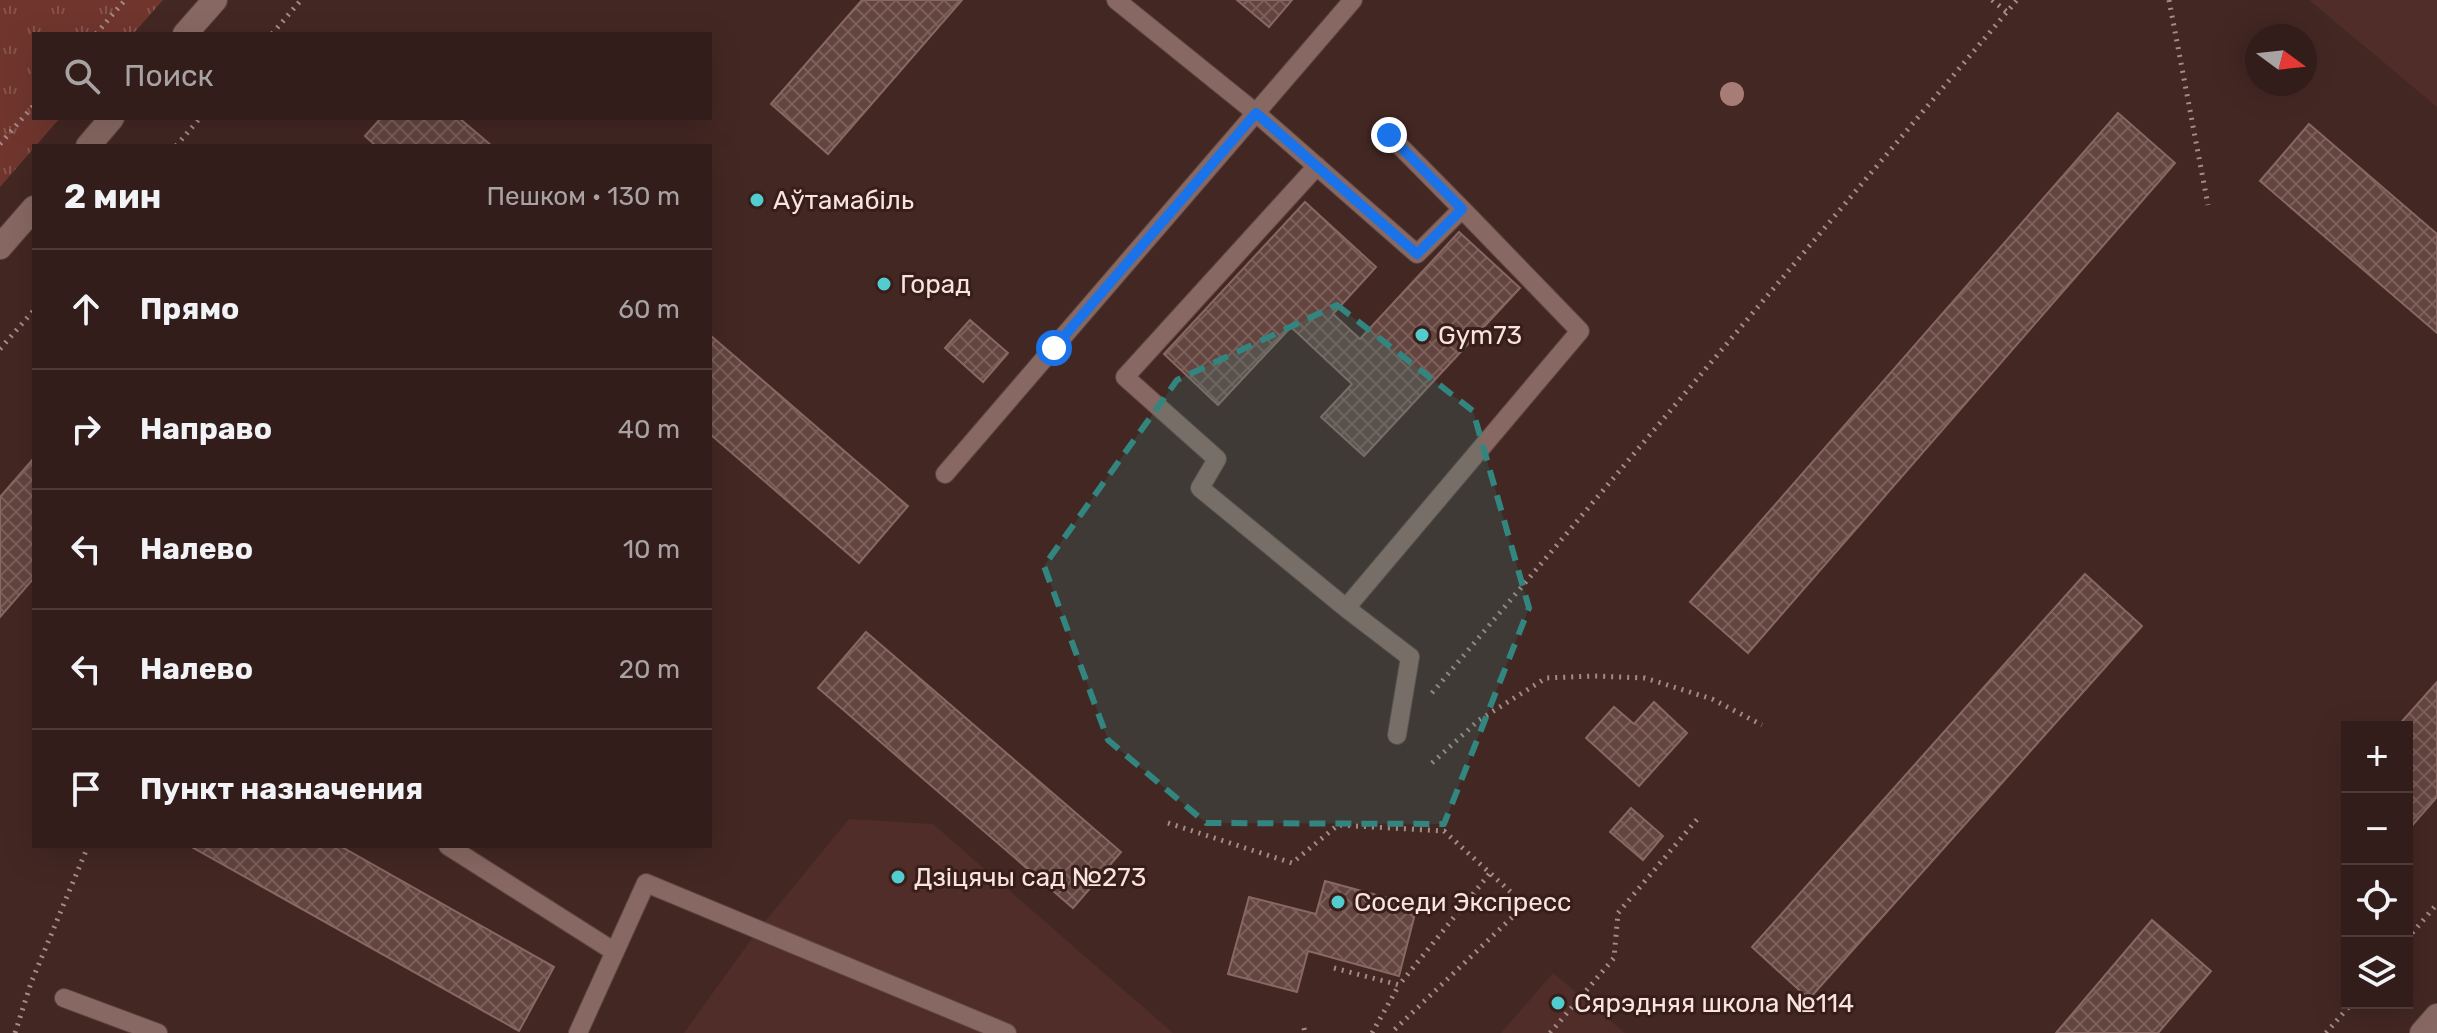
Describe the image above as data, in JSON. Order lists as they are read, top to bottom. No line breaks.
{"places":["Аўтамабіль","Горад","Gym73","Дзіцячы сад №273","Соседи Экспресс","Сярэдняя школа №114"],"north":"right","page":{"search":"Поиск","heading":["2 мин","Пешком · 130 m"],"list":[["Прямо","60 m"],["Направо","40 m"],["Налево","10 m"],["Налево","20 m"],"Пункт назначения"],"map_buttons":["+","−"]}}
